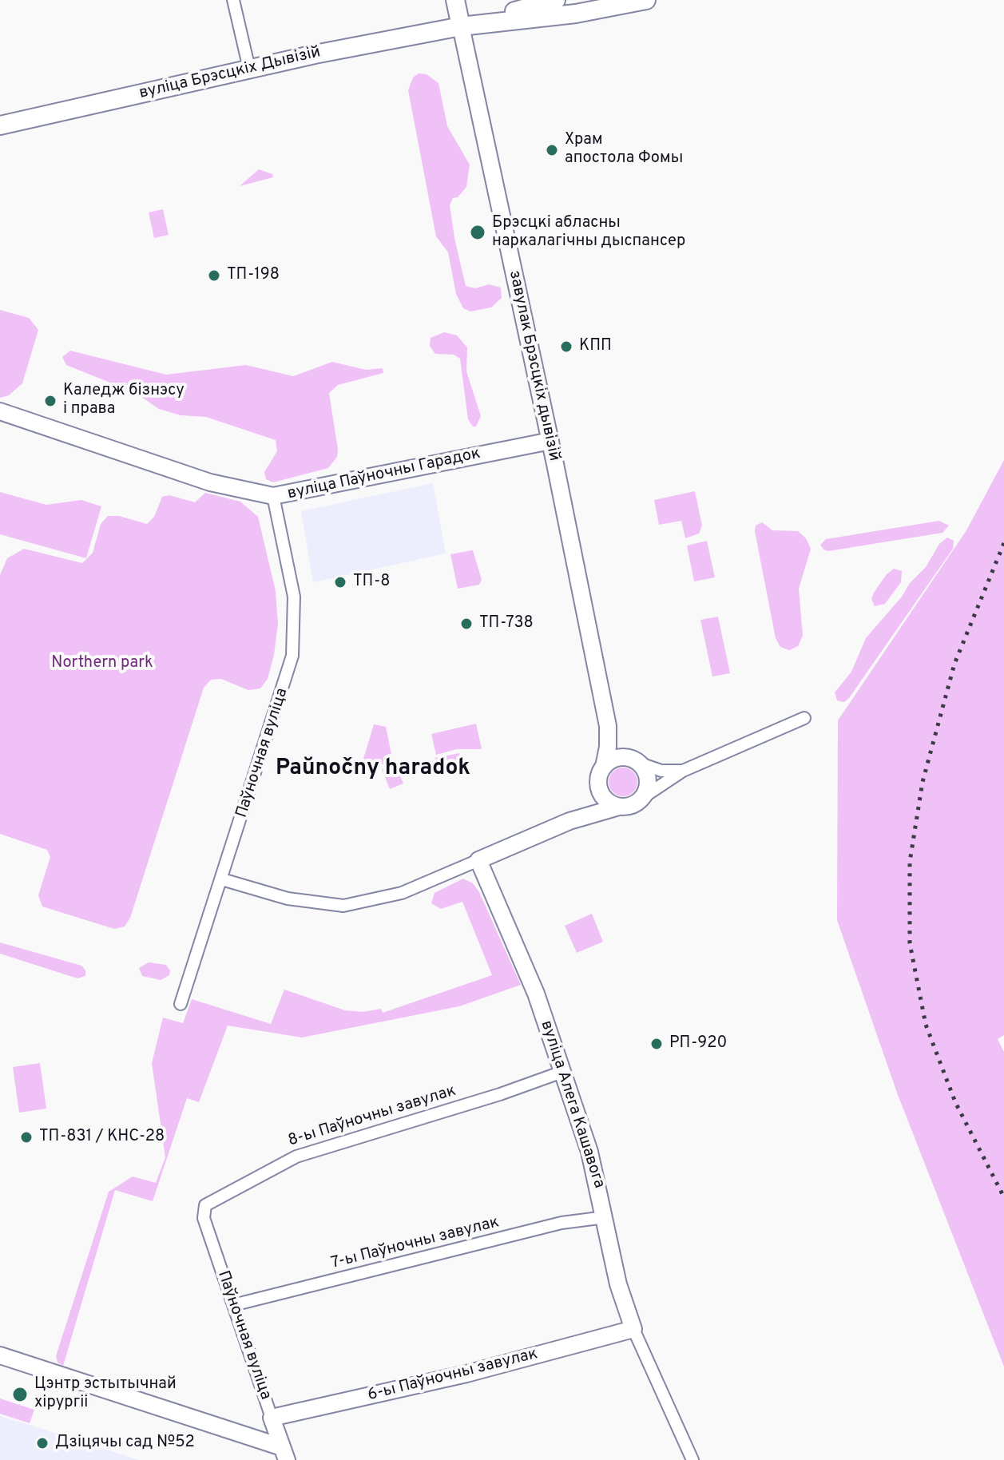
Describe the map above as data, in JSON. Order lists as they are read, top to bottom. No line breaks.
{"streets":{"main road":["вуліца Брэсцкіх Дывізій","завулак Брэсцкіх дывізій"],"street":["вуліца Паўночны Гарадок","Паўночная вуліца","вуліца Алега Кашавога","8-ы Паўночны завулак","7-ы Паўночны завулак","6-ы Паўночны завулак"]},"crossings":[["вуліца Брэсцкіх Дывізій","завулак Брэсцкіх дывізій"],["завулак Брэсцкіх дывізій","вуліца Паўночны Гарадок"],["завулак Брэсцкіх дывізій","Паўночная вуліца"],["завулак Брэсцкіх дывізій","вуліца Алега Кашавога"],["вуліца Паўночны Гарадок","Паўночная вуліца"],["Паўночная вуліца","8-ы Паўночны завулак"],["Паўночная вуліца","7-ы Паўночны завулак"],["Паўночная вуліца","6-ы Паўночны завулак"],["вуліца Алега Кашавога","8-ы Паўночны завулак"],["вуліца Алега Кашавога","7-ы Паўночны завулак"],["вуліца Алега Кашавога","6-ы Паўночны завулак"]],"districts":["Paŭnočny haradok"],"parks":["Northern park"],"places":["Храм апостола Фомы","Брэсцкі абласны наркалагічны дыспансер","ТП-198","КПП","Каледж бізнэсу і права","ТП-8","ТП-738","РП-920","ТП-831 / КНС-28","Цэнтр эстытычнай хірургіі","Дзіцячы сад №52"]}
